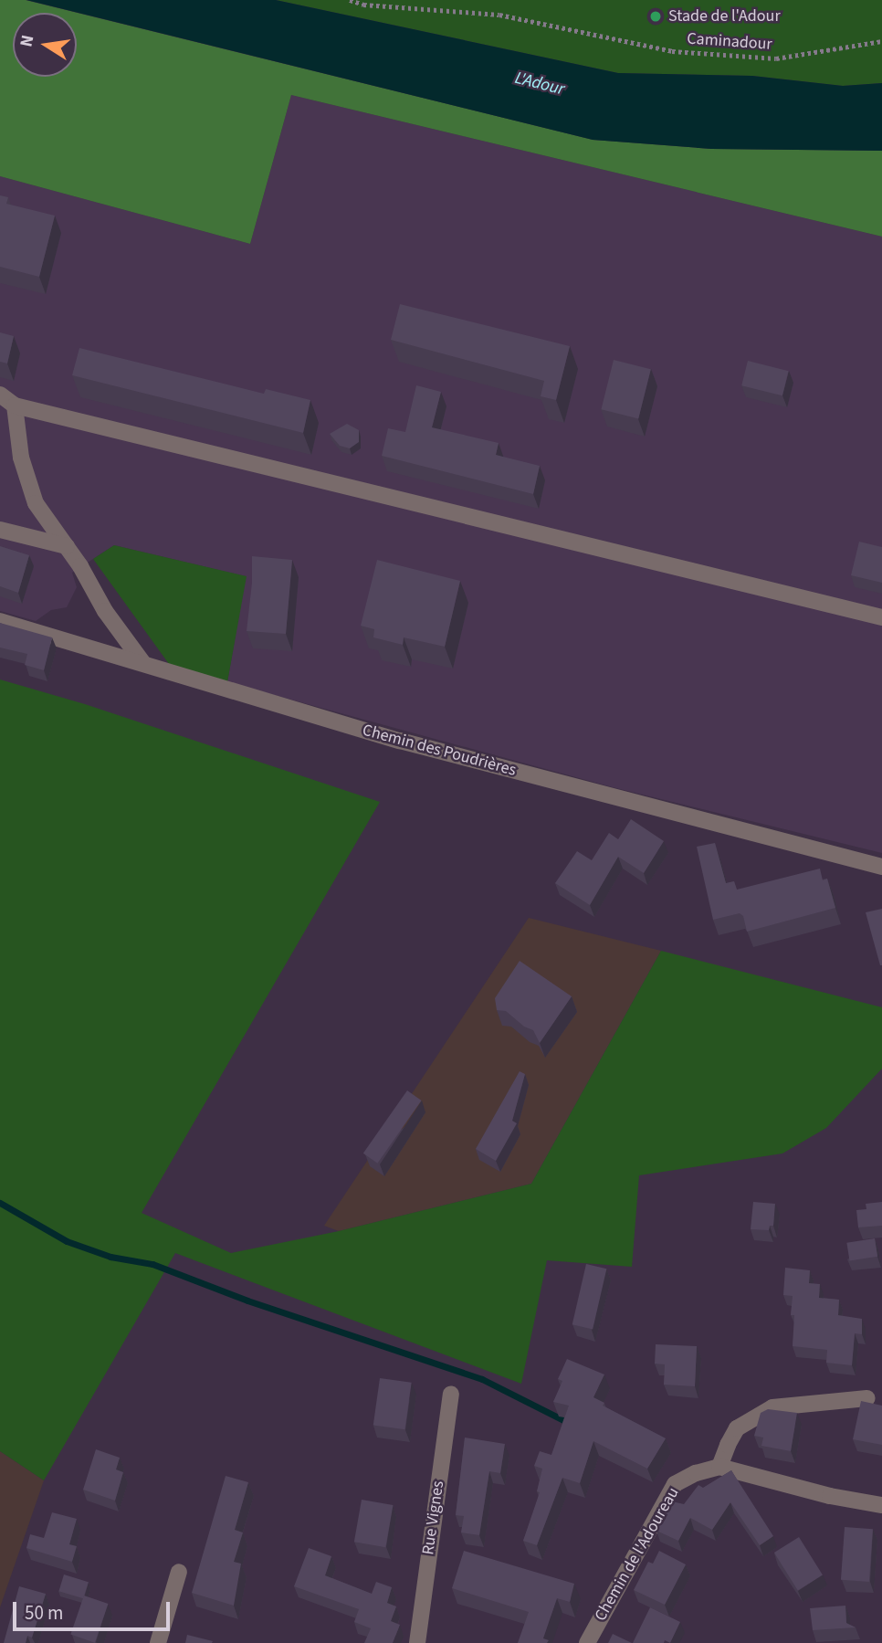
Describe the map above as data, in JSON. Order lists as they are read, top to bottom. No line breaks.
{"streets":{"street":["Chemin des Poudrières","Rue Vignes","Chemin de l'Adoureau"],"path":["Caminadour"]},"water":["L'Adour"],"places":["Stade de l'Adour"],"scale_bar":"50 m","north":"left"}
